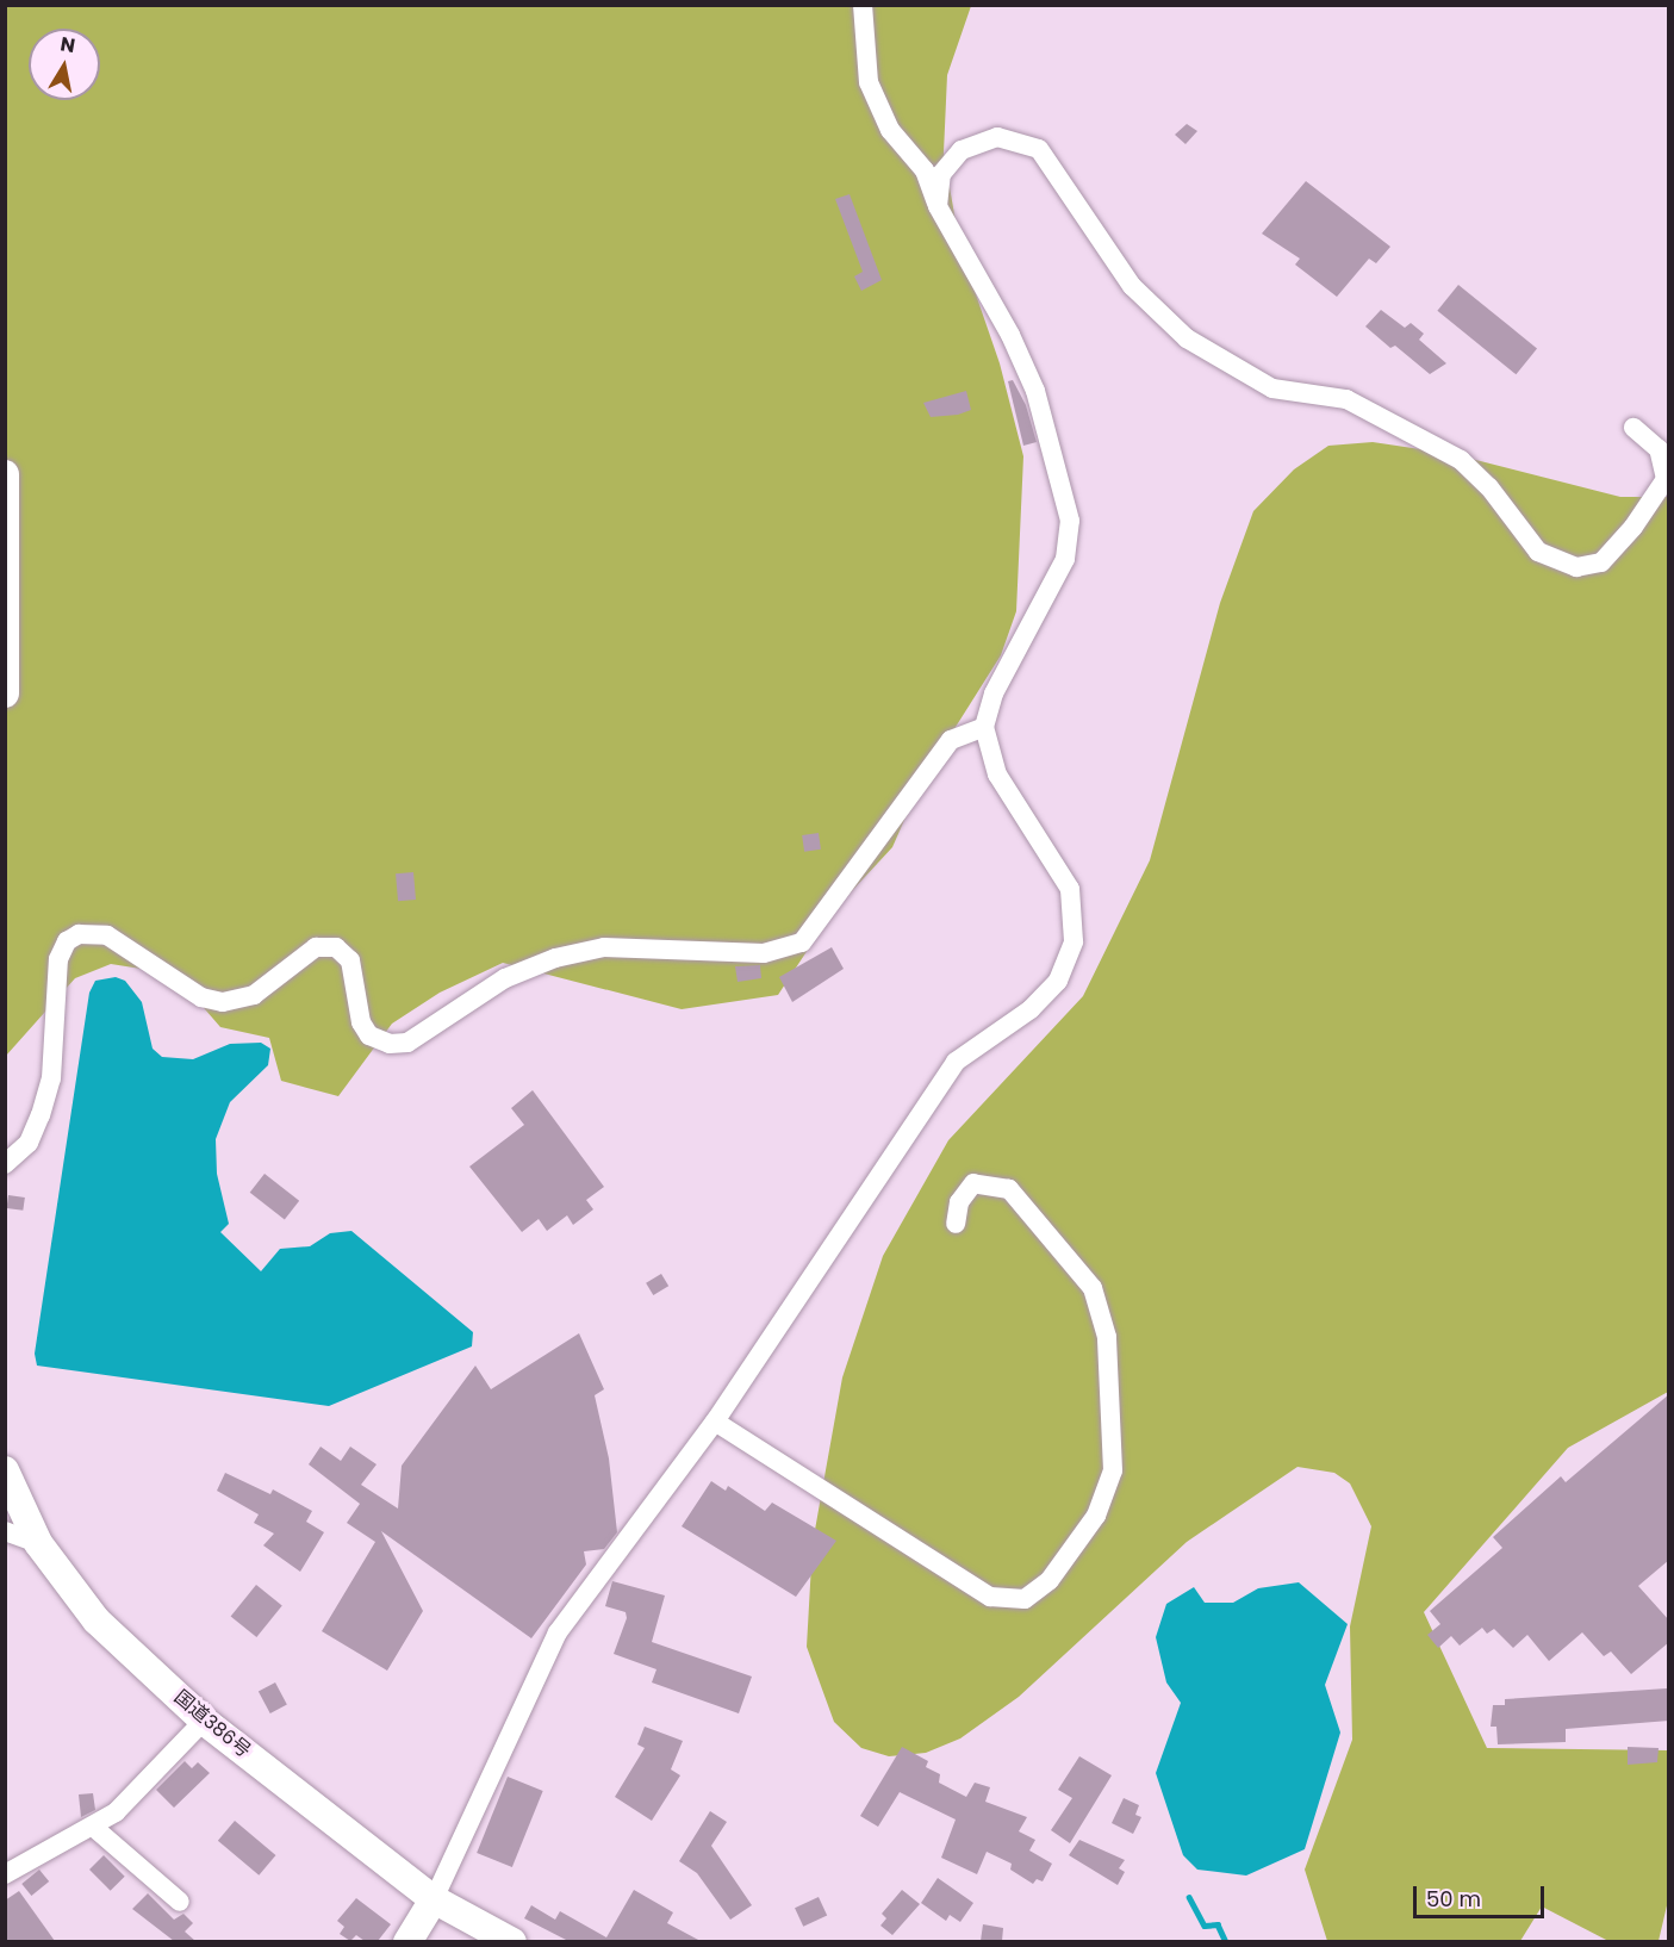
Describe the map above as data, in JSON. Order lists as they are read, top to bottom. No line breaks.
{"streets":{"highway":["国道386号"]},"scale_bar":"50 m","north":"top"}
